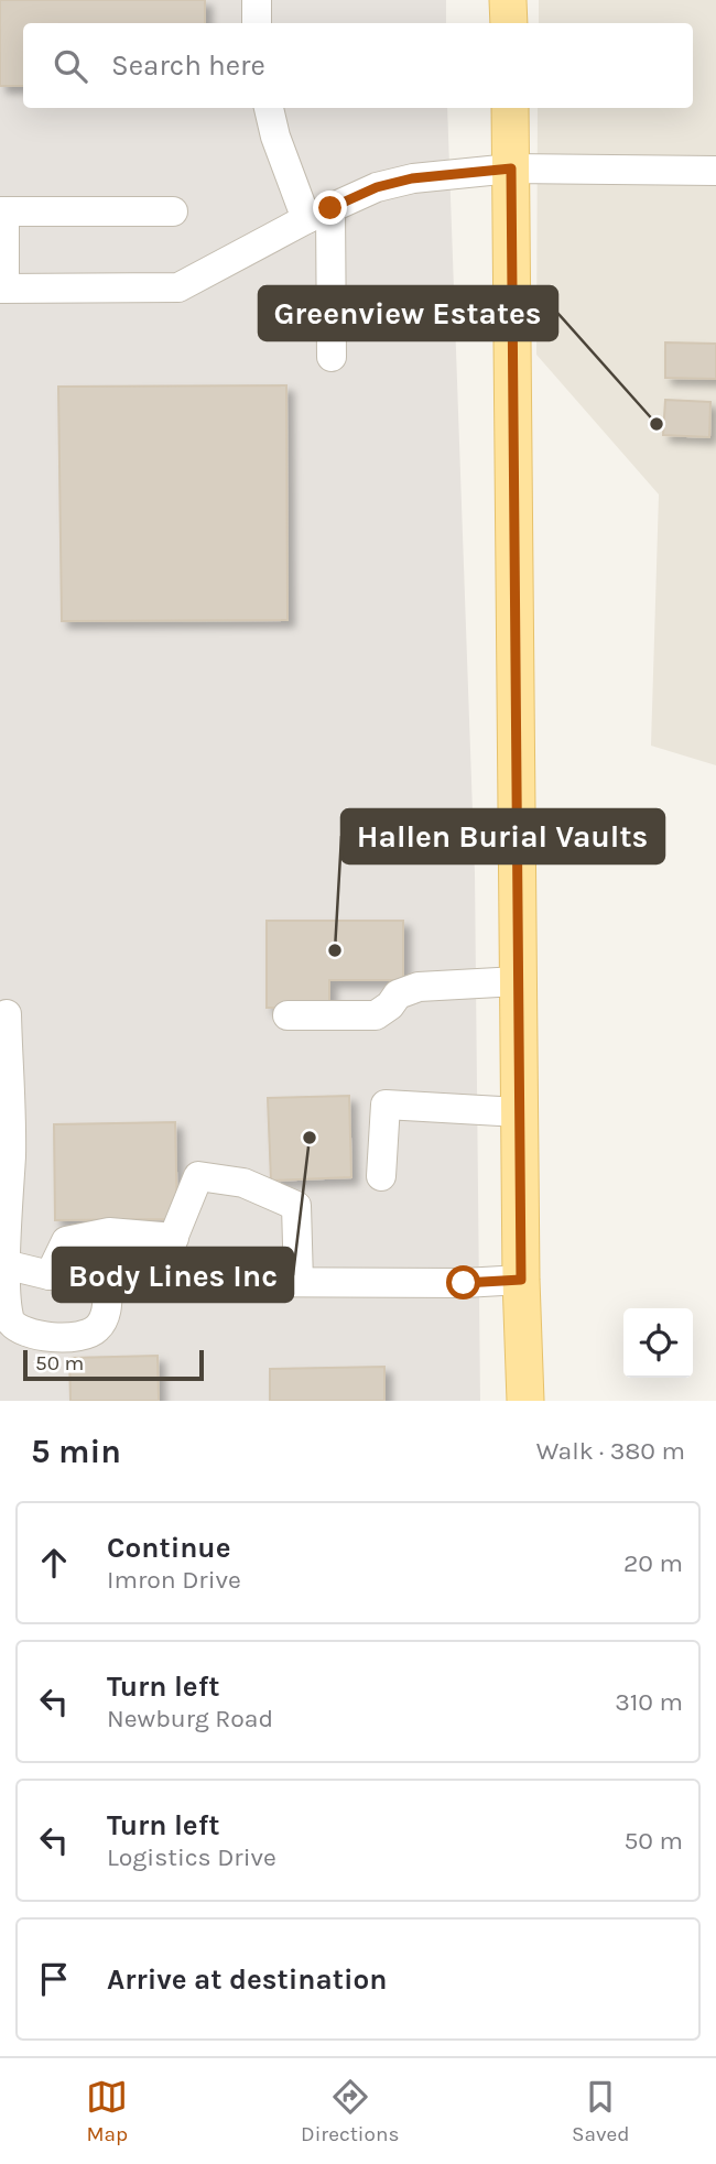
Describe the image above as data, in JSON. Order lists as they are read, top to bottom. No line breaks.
{"places":["Greenview Estates","Hallen Burial Vaults","Body Lines Inc"],"scale_bar":"50 m","page":{"search":"Search here","scale":"50 m","heading":["5 min","Walk · 380 m"],"list":[["Continue","Imron Drive","20 m"],["Turn left","Newburg Road","310 m"],["Turn left","Logistics Drive","50 m"],"Arrive at destination"],"nav":["Map","Directions","Saved"]}}
